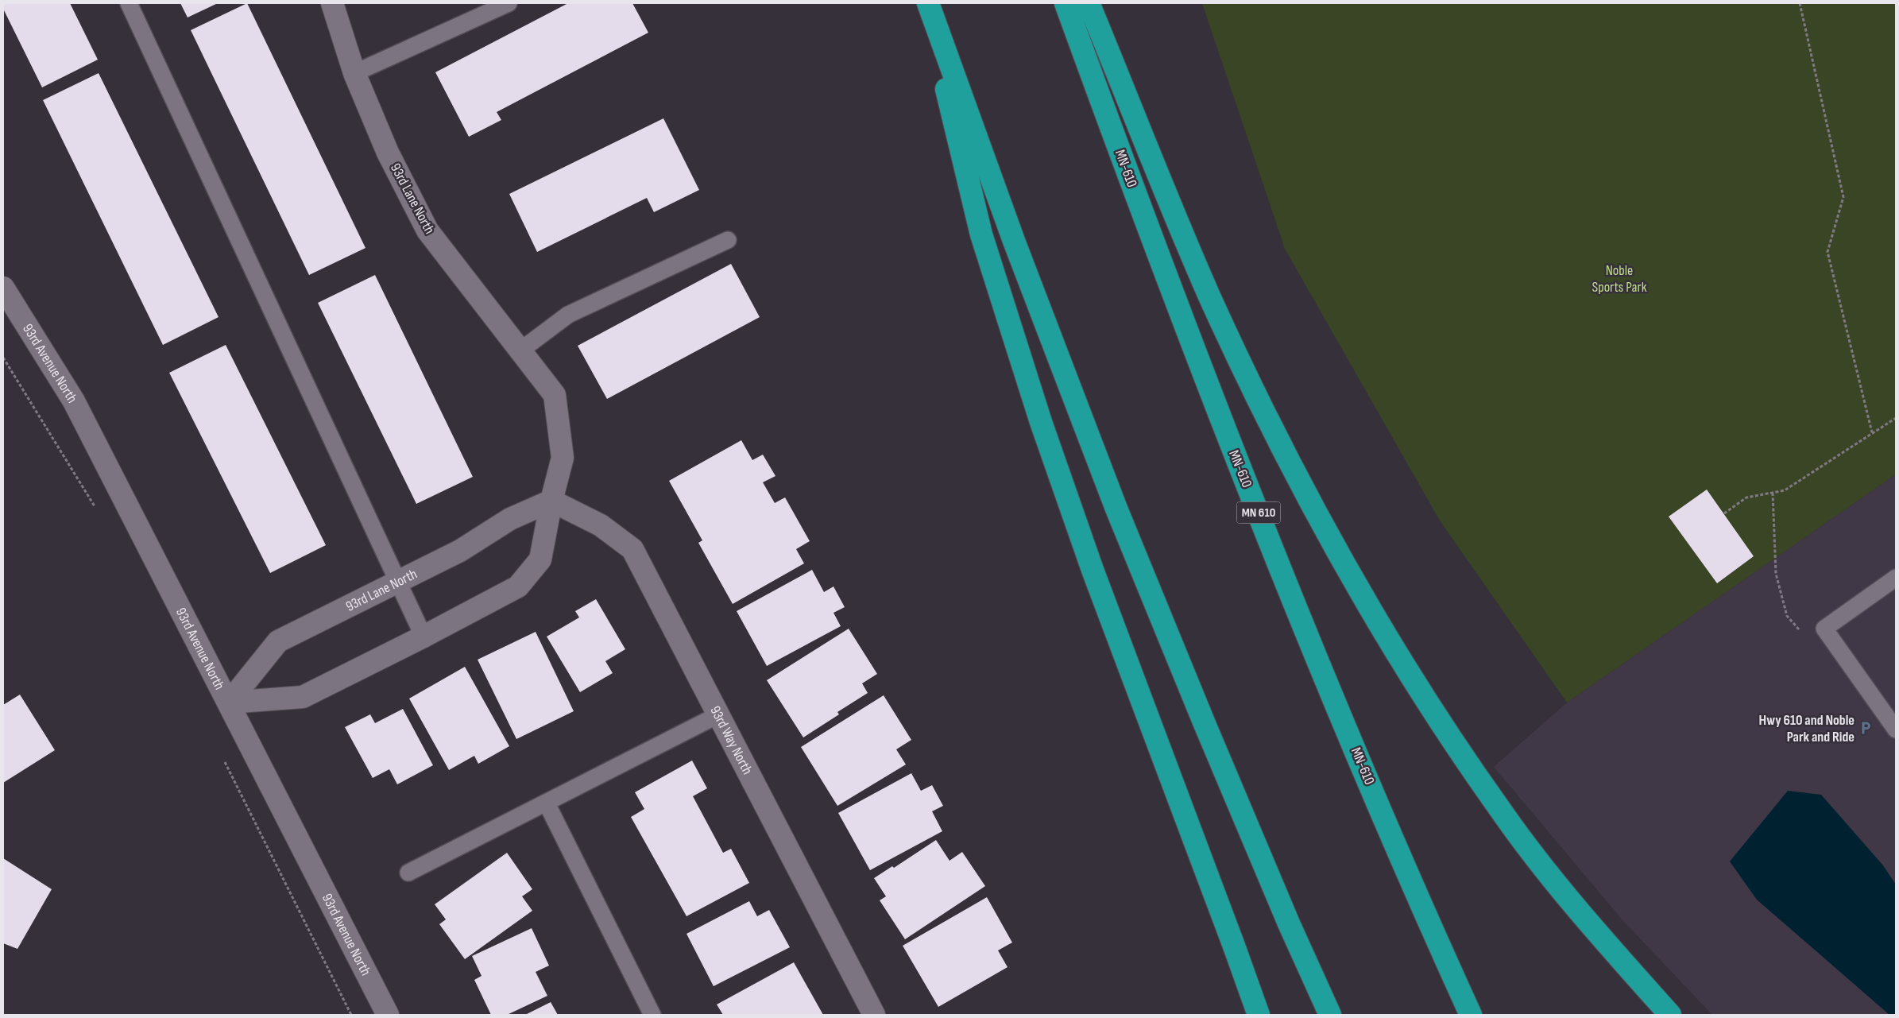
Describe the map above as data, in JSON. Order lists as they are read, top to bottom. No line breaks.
{"streets":{"highway":["MN-610","MN 610"],"street":["93rd Lane North","93rd Avenue North","93rd Way North"]},"crossings":[["93rd Lane North","93rd Avenue North"],["93rd Lane North","93rd Way North"]],"parks":["Noble Sports Park"],"places":{"parking":["Hwy 610 and Noble Park and Ride"]}}
